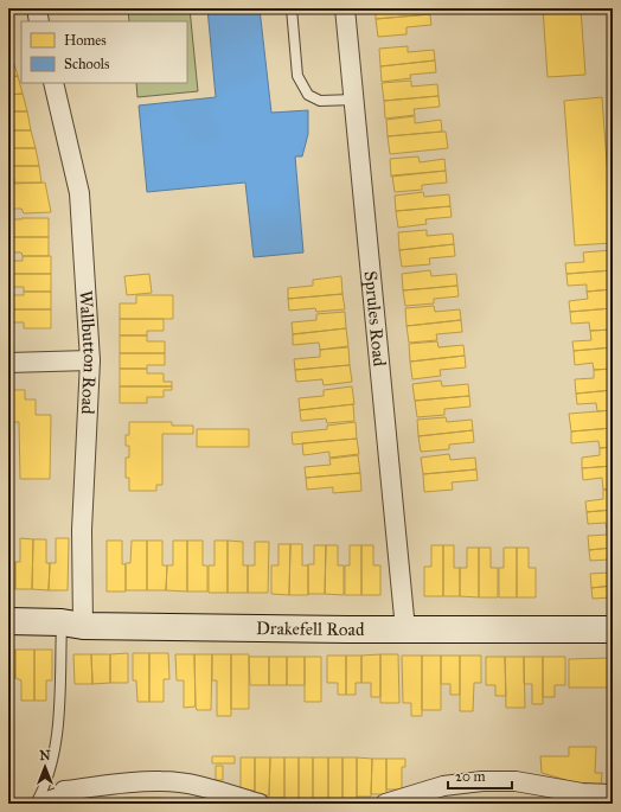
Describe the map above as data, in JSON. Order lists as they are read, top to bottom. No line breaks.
{"streets":{"main road":["Drakefell Road"],"street":["Sprules Road","Wallbutton Road"]},"crossings":[["Sprules Road","Drakefell Road"],["Wallbutton Road","Drakefell Road"]],"legend":["Homes","Schools"],"scale_bar":"20 m","north":"top"}
